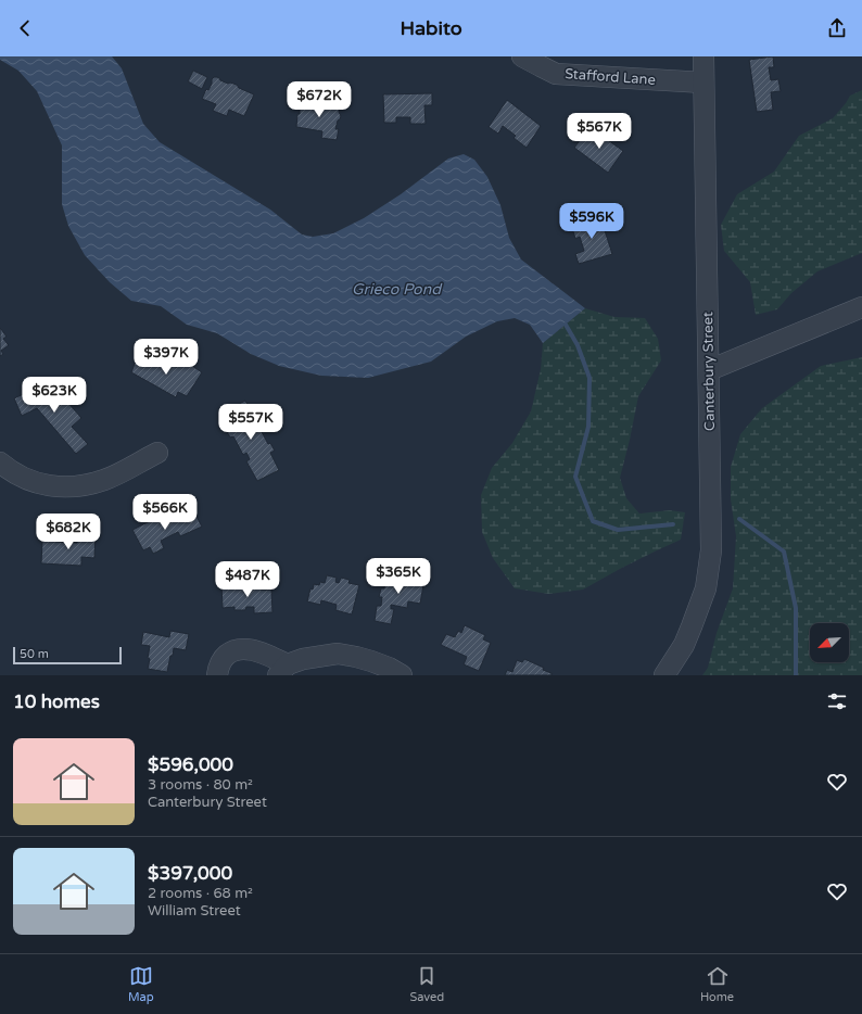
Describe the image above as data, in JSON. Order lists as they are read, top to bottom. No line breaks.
{"streets":{"street":["Stafford Lane","Canterbury Street"]},"crossings":[["Stafford Lane","Canterbury Street"]],"water":["Grieco Pond"],"scale_bar":"50 m","north":"bottom left","page":{"header":"Habito","price":["$672K","$567K","$596K","$397K","$623K","$557K","$566K","$682K","$365K","$487K"],"scale":"50 m","heading":"10 homes","list":[{"name":"$596,000","note":"3 rooms · 80 m² · Canterbury Street"},{"name":"$397,000","note":"2 rooms · 68 m² · William Street"}],"tabs":["Map","Saved","Home"]}}
